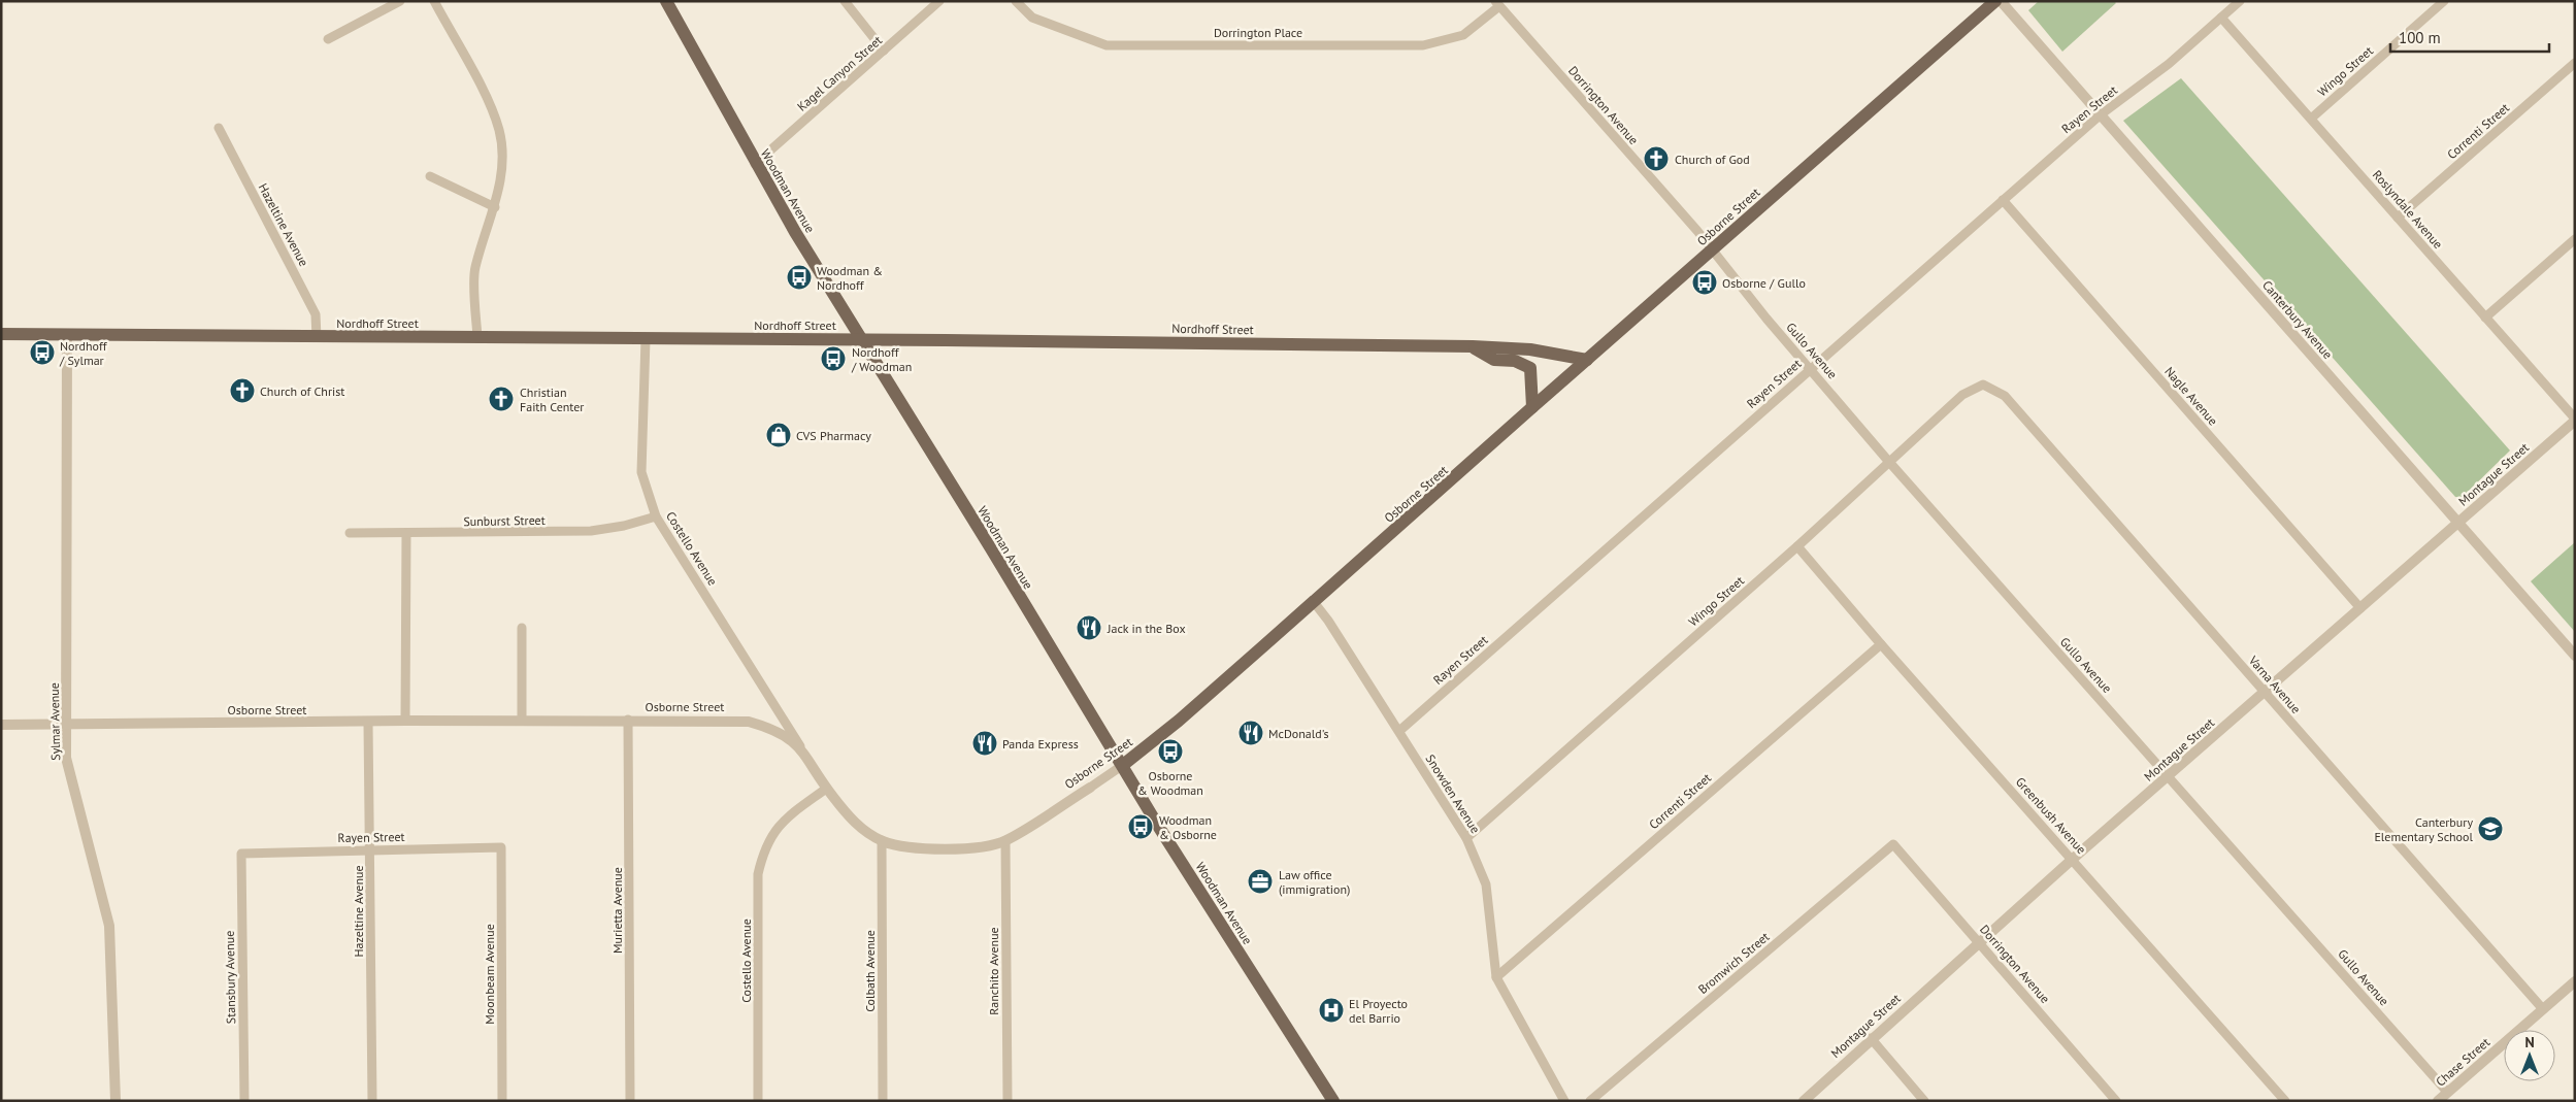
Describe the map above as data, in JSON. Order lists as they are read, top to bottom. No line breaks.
{"streets":{"main road":["Woodman Avenue","Osborne Street","Nordhoff Street"],"street":["Dorrington Place","Wingo Street","Kagel Canyon Street","Dorrington Avenue","Rayen Street","Correnti Street","Roslyndale Avenue","Hazeltine Avenue","Canterbury Avenue","Gullo Avenue","Nagle Avenue","Montague Street","Sunburst Street","Costello Avenue","Varna Avenue","Sylmar Avenue","Snowden Avenue","Greenbush Avenue","Murietta Avenue","Bromwich Street","Colbath Avenue","Ranchito Avenue","Moonbeam Avenue","Stansbury Avenue","Chase Street"]},"crossings":[["Dorrington Place","Dorrington Avenue"],["Wingo Street","Roslyndale Avenue"],["Wingo Street","Gullo Avenue"],["Wingo Street","Varna Avenue"],["Wingo Street","Snowden Avenue"],["Wingo Street","Greenbush Avenue"],["Kagel Canyon Street","Woodman Avenue"],["Dorrington Avenue","Osborne Street"],["Dorrington Avenue","Gullo Avenue"],["Dorrington Avenue","Montague Street"],["Dorrington Avenue","Bromwich Street"],["Rayen Street","Roslyndale Avenue"],["Rayen Street","Hazeltine Avenue"],["Rayen Street","Canterbury Avenue"],["Rayen Street","Gullo Avenue"],["Rayen Street","Nagle Avenue"],["Rayen Street","Snowden Avenue"],["Rayen Street","Moonbeam Avenue"],["Rayen Street","Stansbury Avenue"],["Correnti Street","Roslyndale Avenue"],["Correnti Street","Snowden Avenue"],["Correnti Street","Greenbush Avenue"],["Woodman Avenue","Osborne Street"],["Woodman Avenue","Nordhoff Street"],["Roslyndale Avenue","Montague Street"],["Osborne Street","Hazeltine Avenue"],["Osborne Street","Nordhoff Street"],["Osborne Street","Gullo Avenue"],["Osborne Street","Costello Avenue"],["Osborne Street","Sylmar Avenue"],["Osborne Street","Snowden Avenue"],["Osborne Street","Murietta Avenue"],["Osborne Street","Colbath Avenue"],["Osborne Street","Ranchito Avenue"],["Hazeltine Avenue","Nordhoff Street"],["Canterbury Avenue","Montague Street"],["Nordhoff Street","Costello Avenue"],["Nordhoff Street","Sylmar Avenue"],["Gullo Avenue","Montague Street"],["Gullo Avenue","Chase Street"],["Nagle Avenue","Montague Street"],["Montague Street","Varna Avenue"],["Montague Street","Greenbush Avenue"],["Sunburst Street","Costello Avenue"],["Varna Avenue","Chase Street"]],"places":{"church":["Church of God","Church of Christ","Christian Faith Center"],"bus stop":["Woodman & Nordhoff","Osborne / Gullo","Nordhoff / Sylmar","Nordhoff / Woodman","Osborne & Woodman","Woodman & Osborne"],"shop":["CVS Pharmacy"],"restaurant":["Jack in the Box","McDonald's","Panda Express"],"school or university":["Canterbury Elementary School"],"office":["Law office (immigration)"],"hospital":["El Proyecto del Barrio"]},"scale_bar":"100 m","north":"top"}
